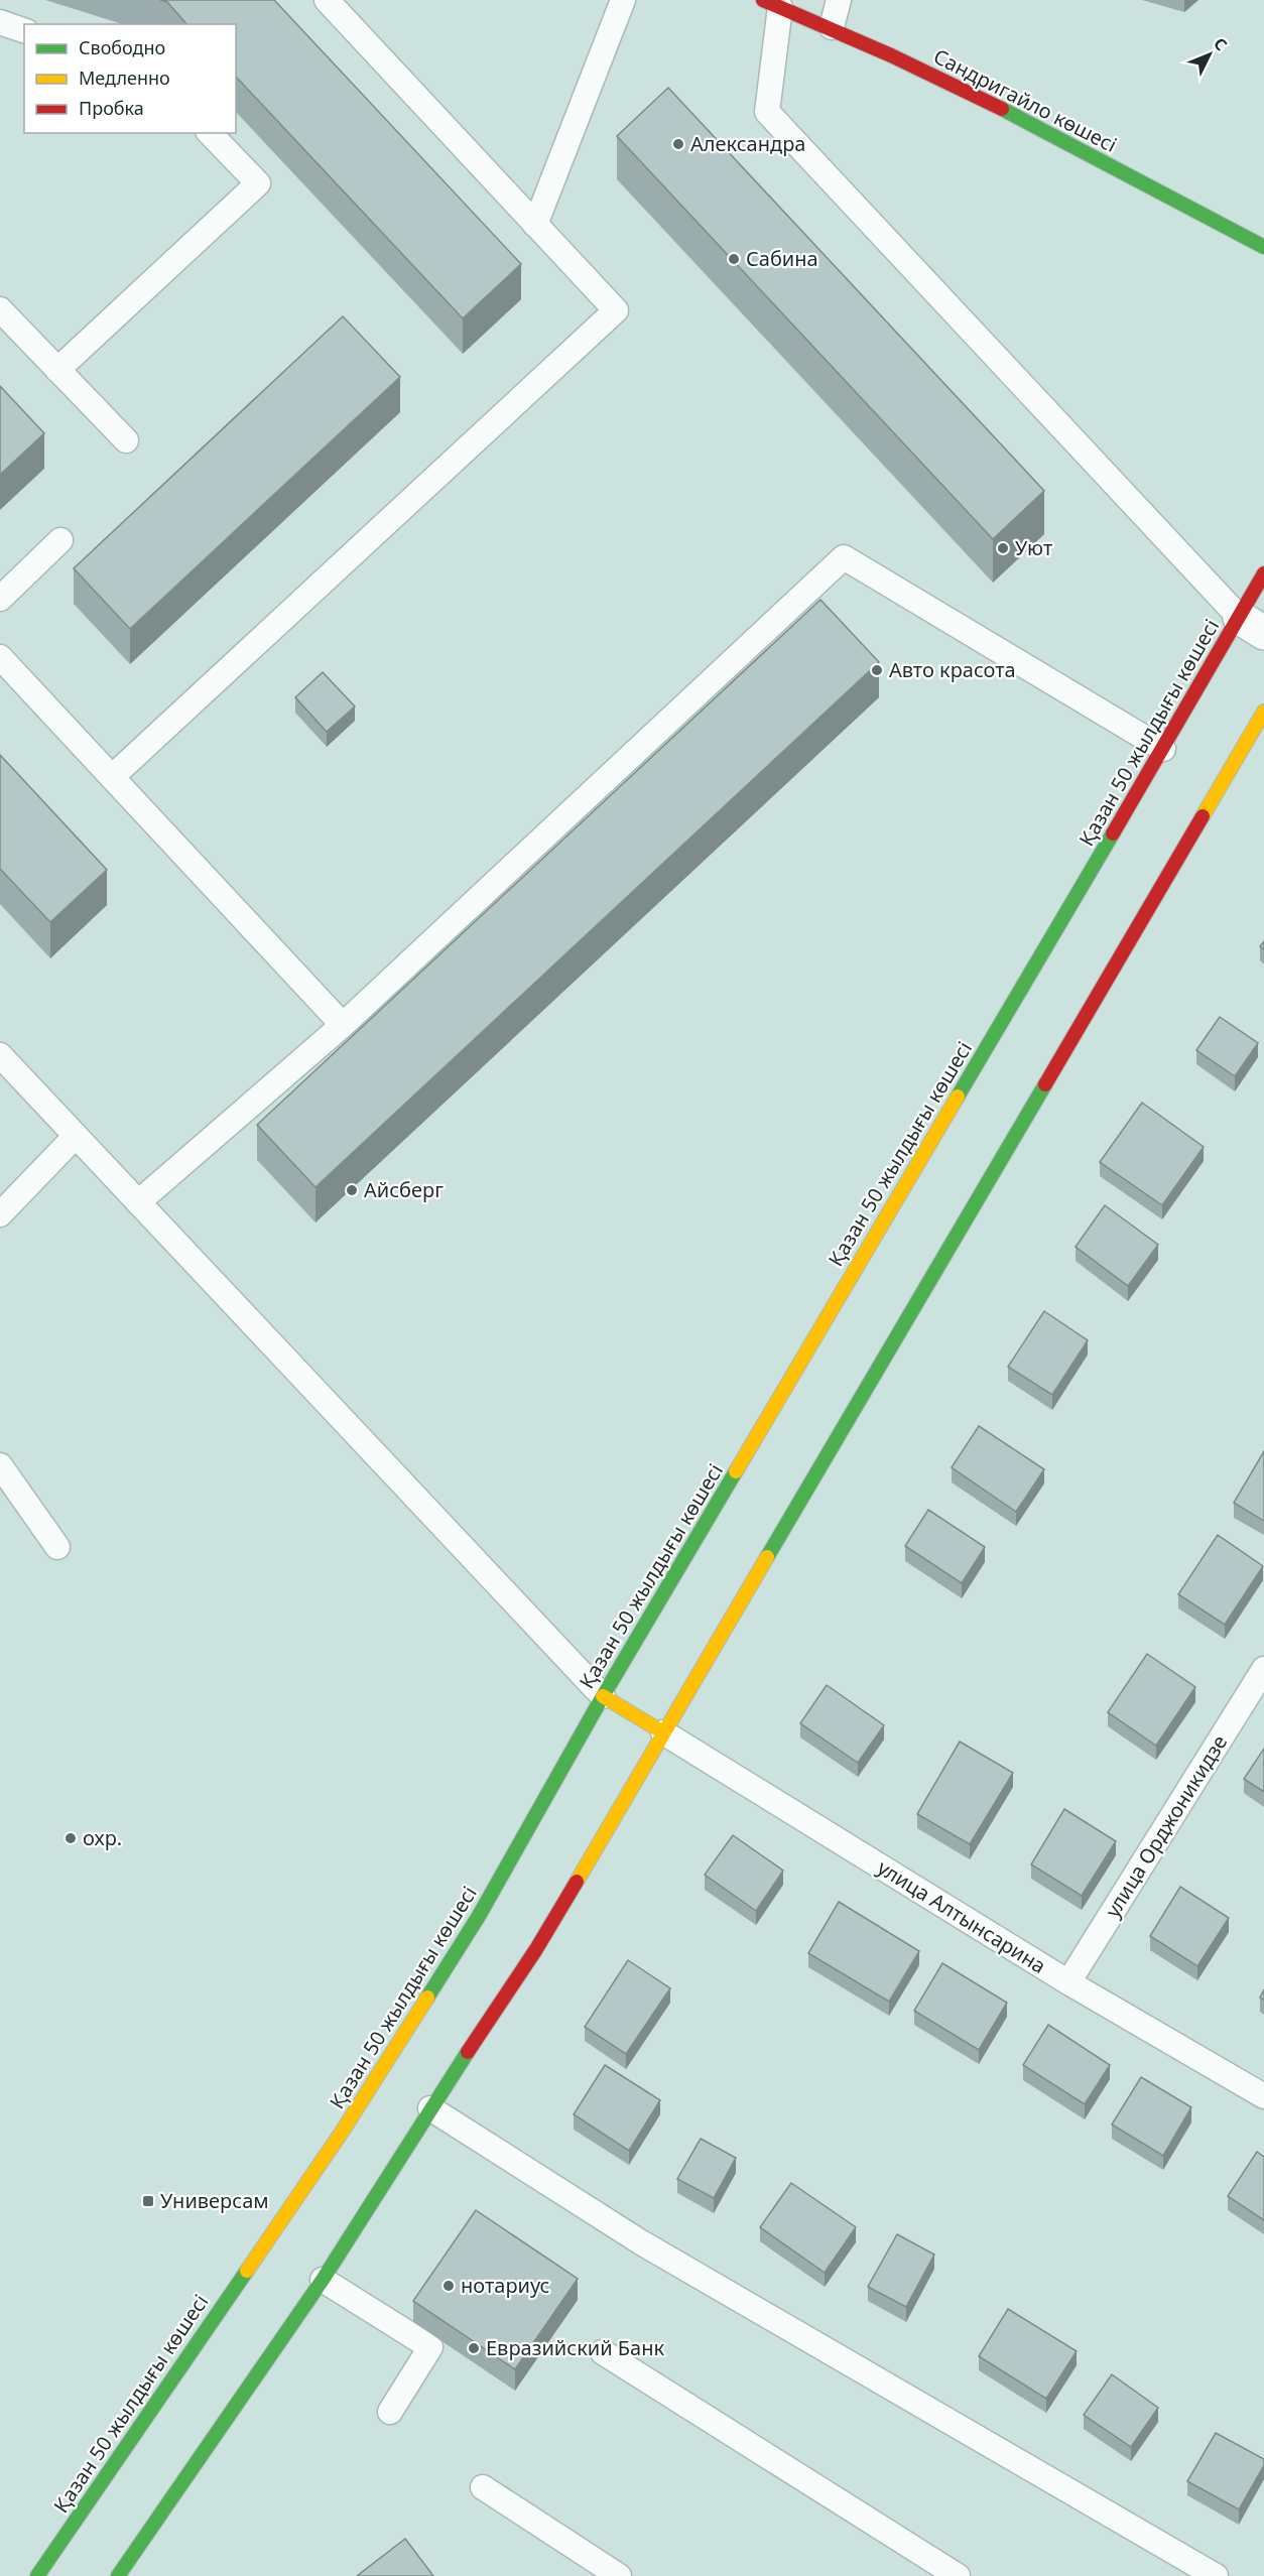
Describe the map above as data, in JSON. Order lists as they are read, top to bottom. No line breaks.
{"streets":{"street":["Сандригайло көшесі","Қазан 50 жылдығы көшесі"],"lane":["улица Орджоникидзе","улица Алтынсарина"]},"crossings":[["улица Орджоникидзе","улица Алтынсарина"]],"places":{"other":["Александра","Сабина","Уют","Авто красота","Айсберг","охр.","нотариус","Евразийский Банк"],"transit":["Универсам"]},"legend":["Свободно","Медленно","Пробка"],"north":"top right"}
